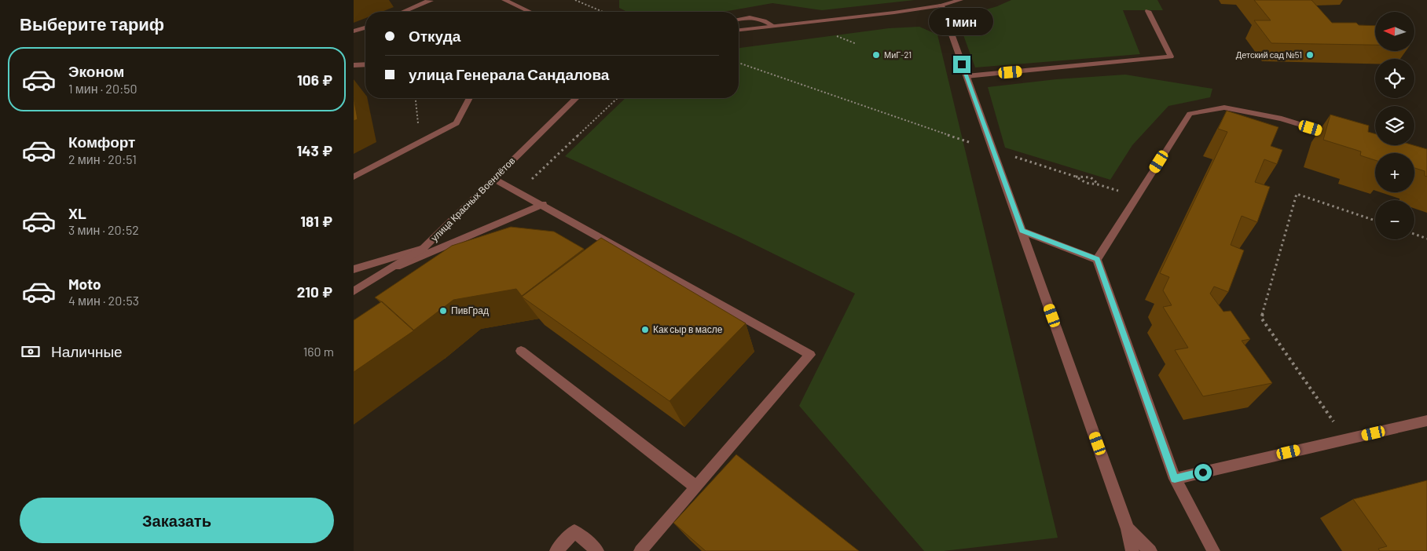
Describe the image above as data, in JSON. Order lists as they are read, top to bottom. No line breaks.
{"streets":{"street":["улица Красных Военлётов"]},"places":["МиГ-21","Детский сад №51","ПивГрад","Как сыр в масле"],"north":"left","page":{"heading":"Выберите тариф","bubble":"1 мин","map_buttons":["+","−"],"banner":["Откуда","улица Генерала Сандалова"],"list":[{"name":"Эконом","note":"1 мин · 20:50","value":"106 ₽"},{"name":"Комфорт","note":"2 мин · 20:51","value":"143 ₽"},{"name":"XL","note":"3 мин · 20:52","value":"181 ₽"},{"name":"Moto","note":"4 мин · 20:53","value":"210 ₽"}],"pay":["Наличные","160 m"],"buttons":"Заказать"}}
